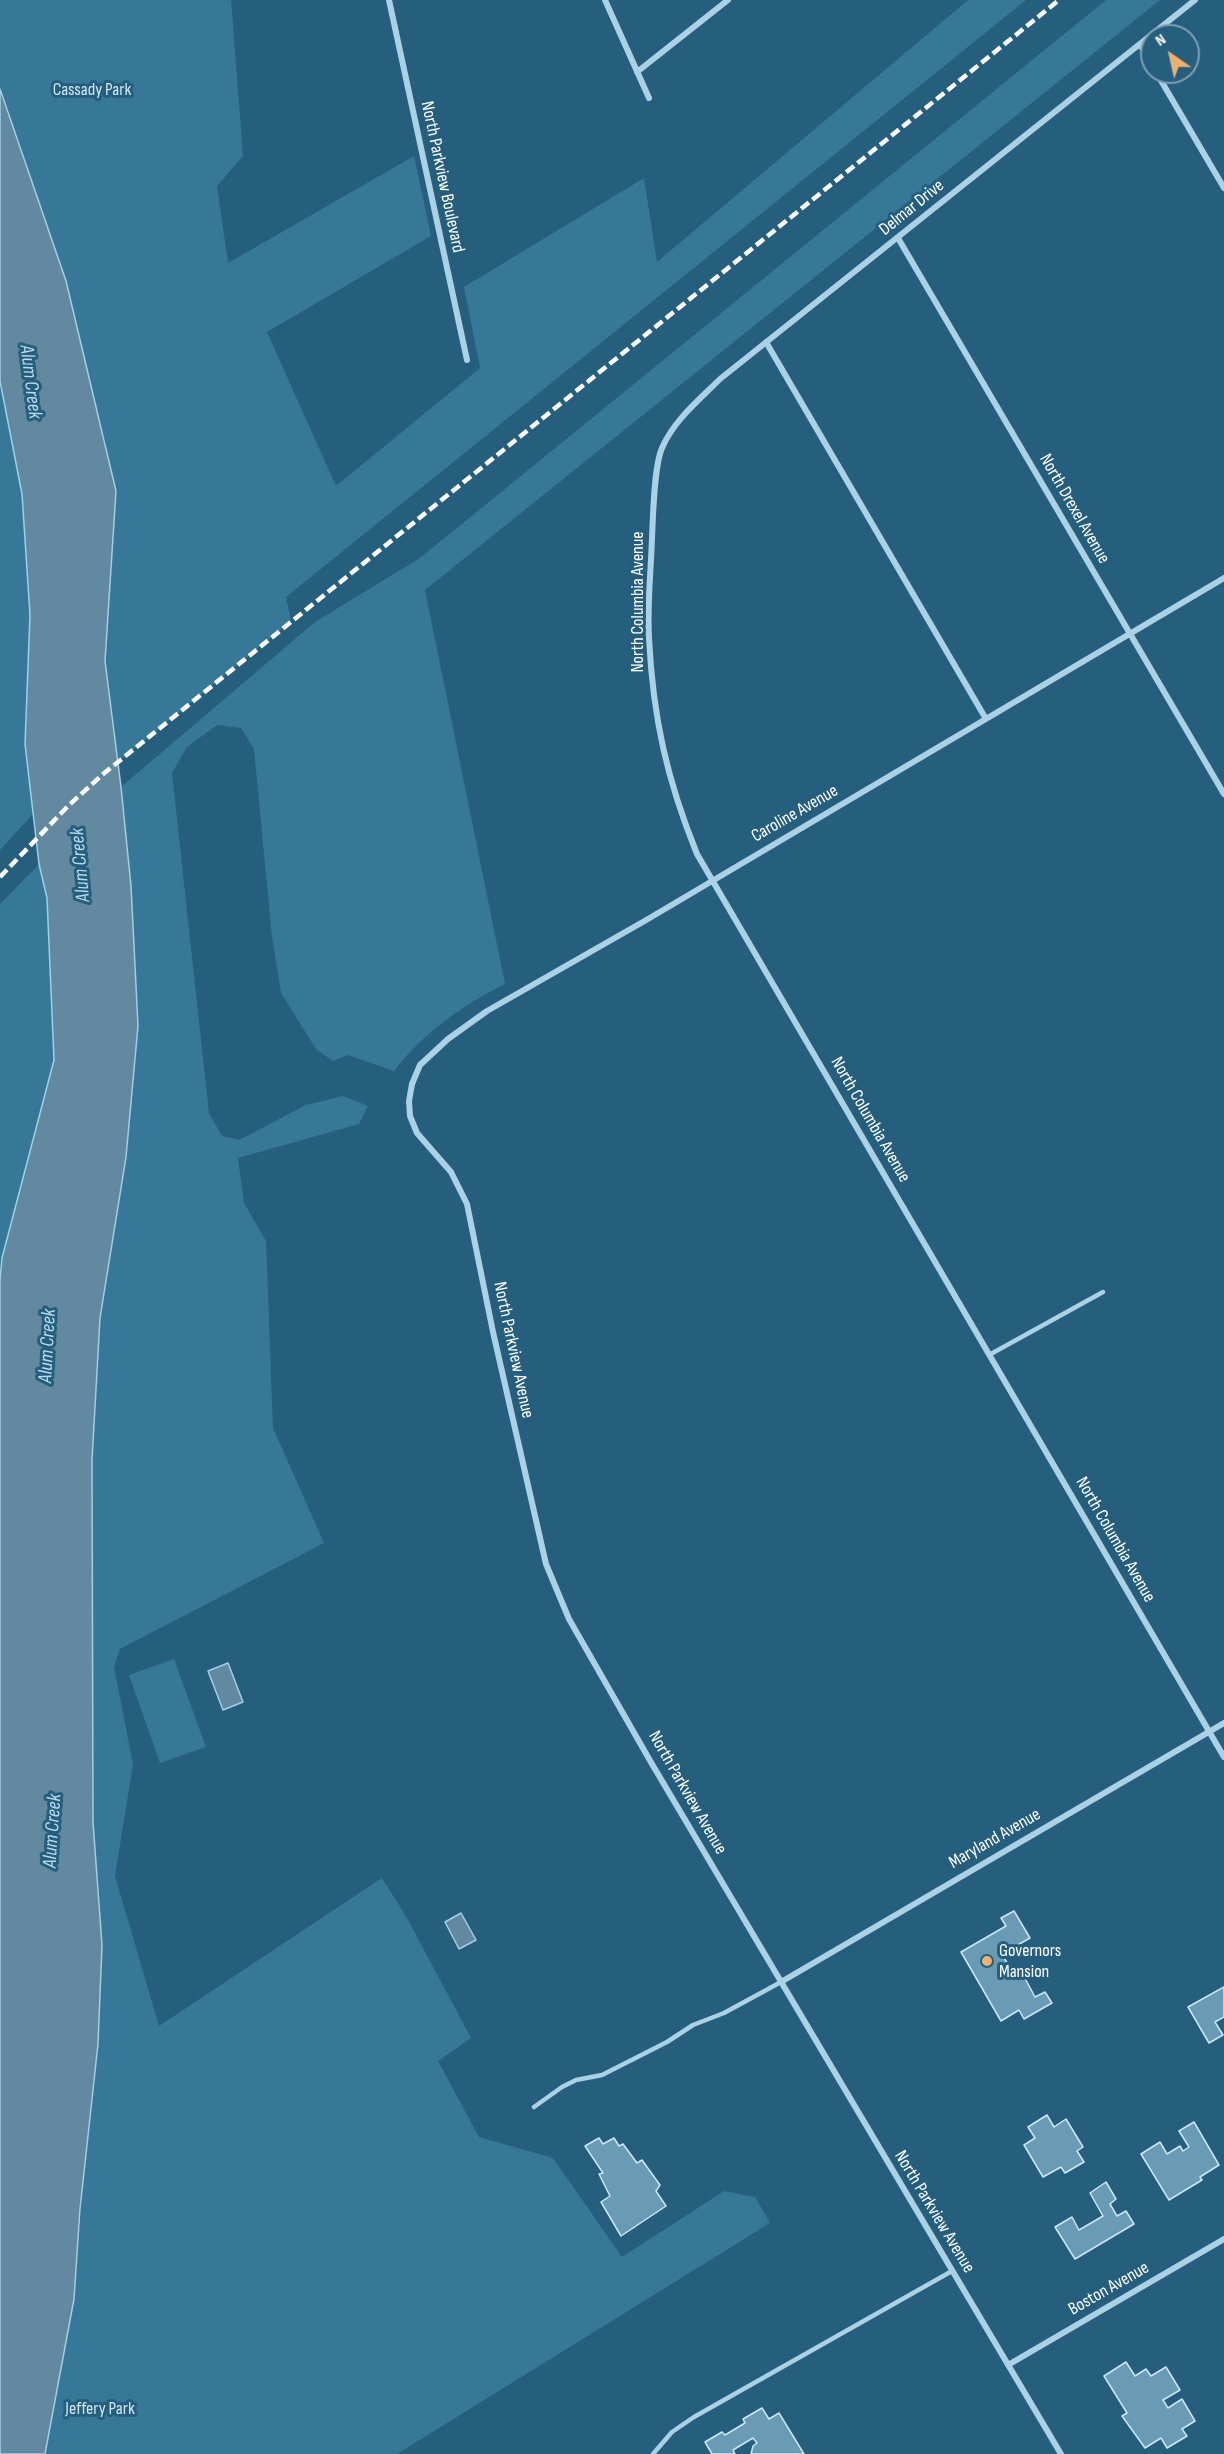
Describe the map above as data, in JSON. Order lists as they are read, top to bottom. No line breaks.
{"streets":{"street":["North Parkview Boulevard","Delmar Drive","North Drexel Avenue","North Columbia Avenue","Caroline Avenue","North Parkview Avenue","Maryland Avenue","Boston Avenue"]},"crossings":[["Delmar Drive","North Drexel Avenue"],["Delmar Drive","North Columbia Avenue"],["North Drexel Avenue","Caroline Avenue"],["North Columbia Avenue","Caroline Avenue"],["North Columbia Avenue","Maryland Avenue"],["Caroline Avenue","North Parkview Avenue"],["North Parkview Avenue","Maryland Avenue"],["North Parkview Avenue","Boston Avenue"]],"water":["Alum Creek"],"parks":["Cassady Park","Jeffery Park"],"places":["Governors Mansion"],"north":"top left"}
